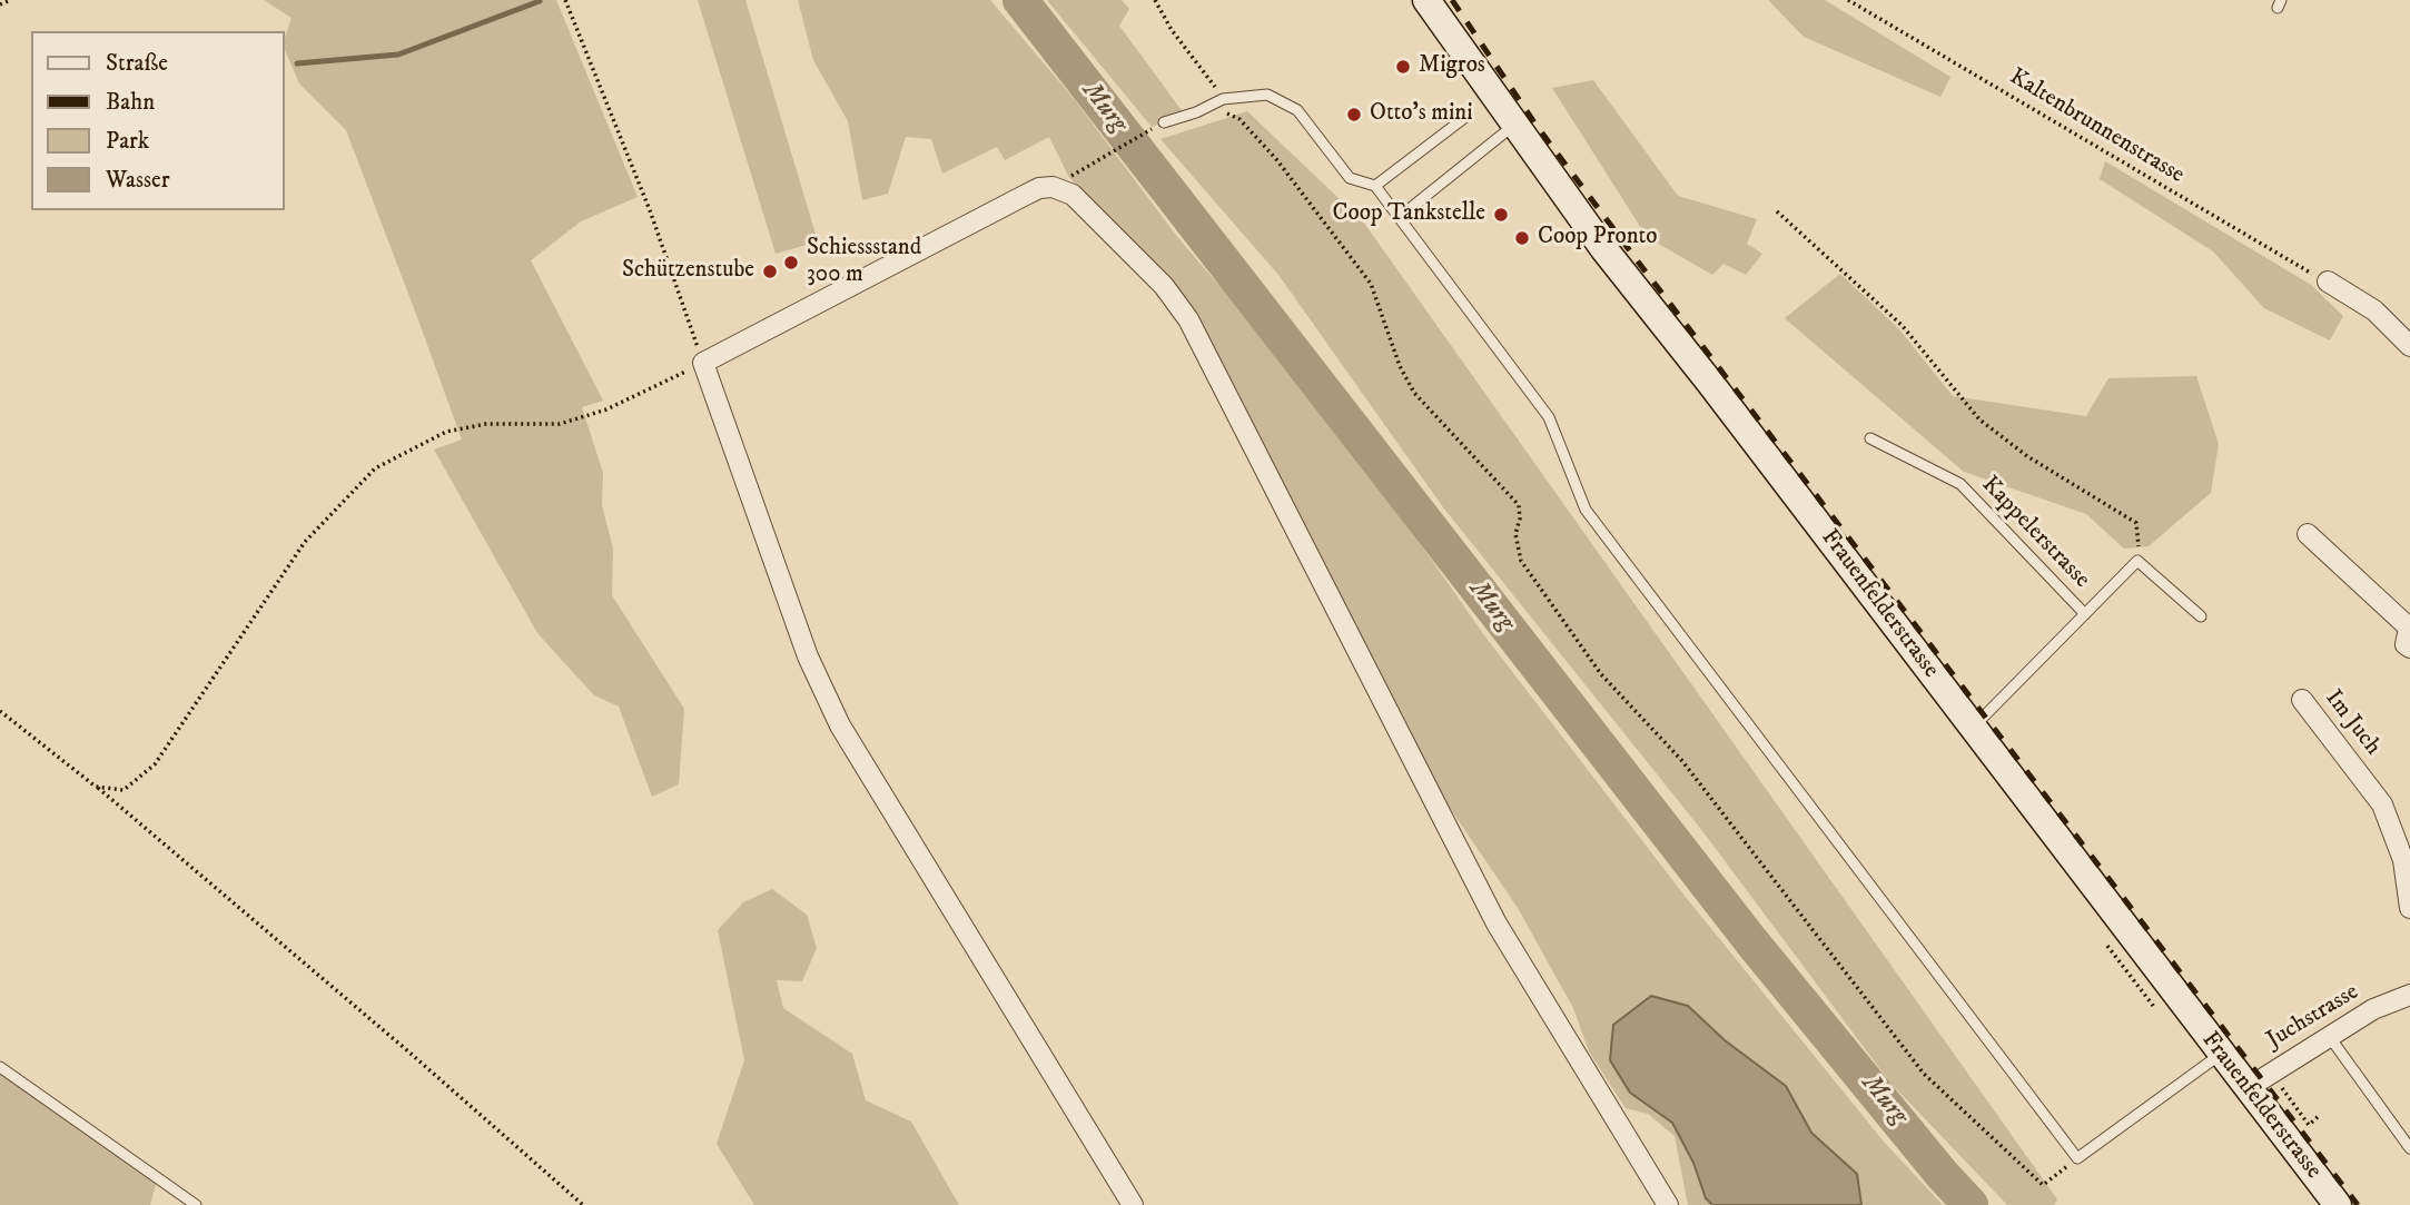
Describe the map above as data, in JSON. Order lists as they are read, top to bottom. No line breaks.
{"streets":{"main road":["Frauenfelderstrasse"],"street":["Im Juch","Juchstrasse"],"lane":["Kappelerstrasse"],"path":["Kaltenbrunnenstrasse"]},"crossings":[["Frauenfelderstrasse","Juchstrasse"]],"water":["Murg"],"places":["Migros","Otto's mini","Coop Tankstelle","Coop Pronto","Schiessstand 300 m","Schützenstube"],"legend":["Straße","Bahn","Park","Wasser"]}
